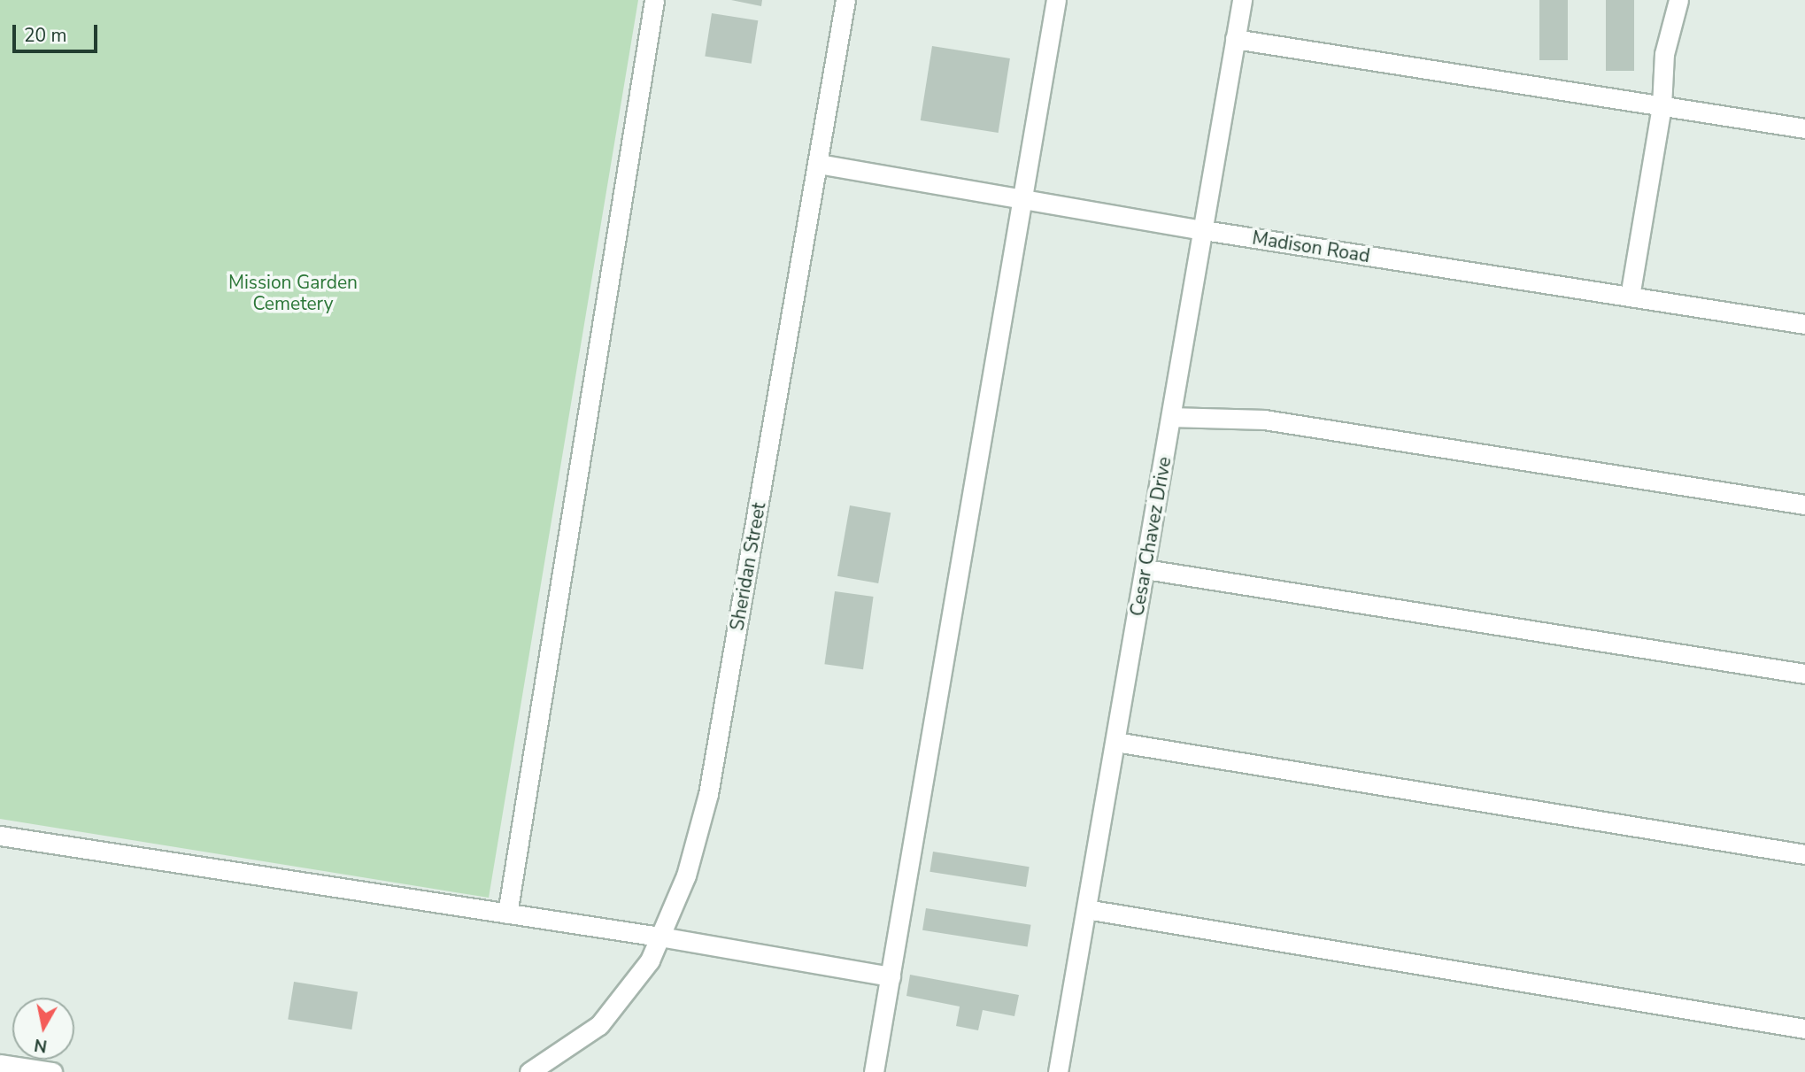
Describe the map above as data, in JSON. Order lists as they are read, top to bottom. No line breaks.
{"streets":{"street":["Madison Road","Cesar Chavez Drive","Sheridan Street"]},"crossings":[["Madison Road","Cesar Chavez Drive"],["Madison Road","Sheridan Street"]],"parks":["Mission Garden Cemetery"],"scale_bar":"20 m","north":"bottom"}
